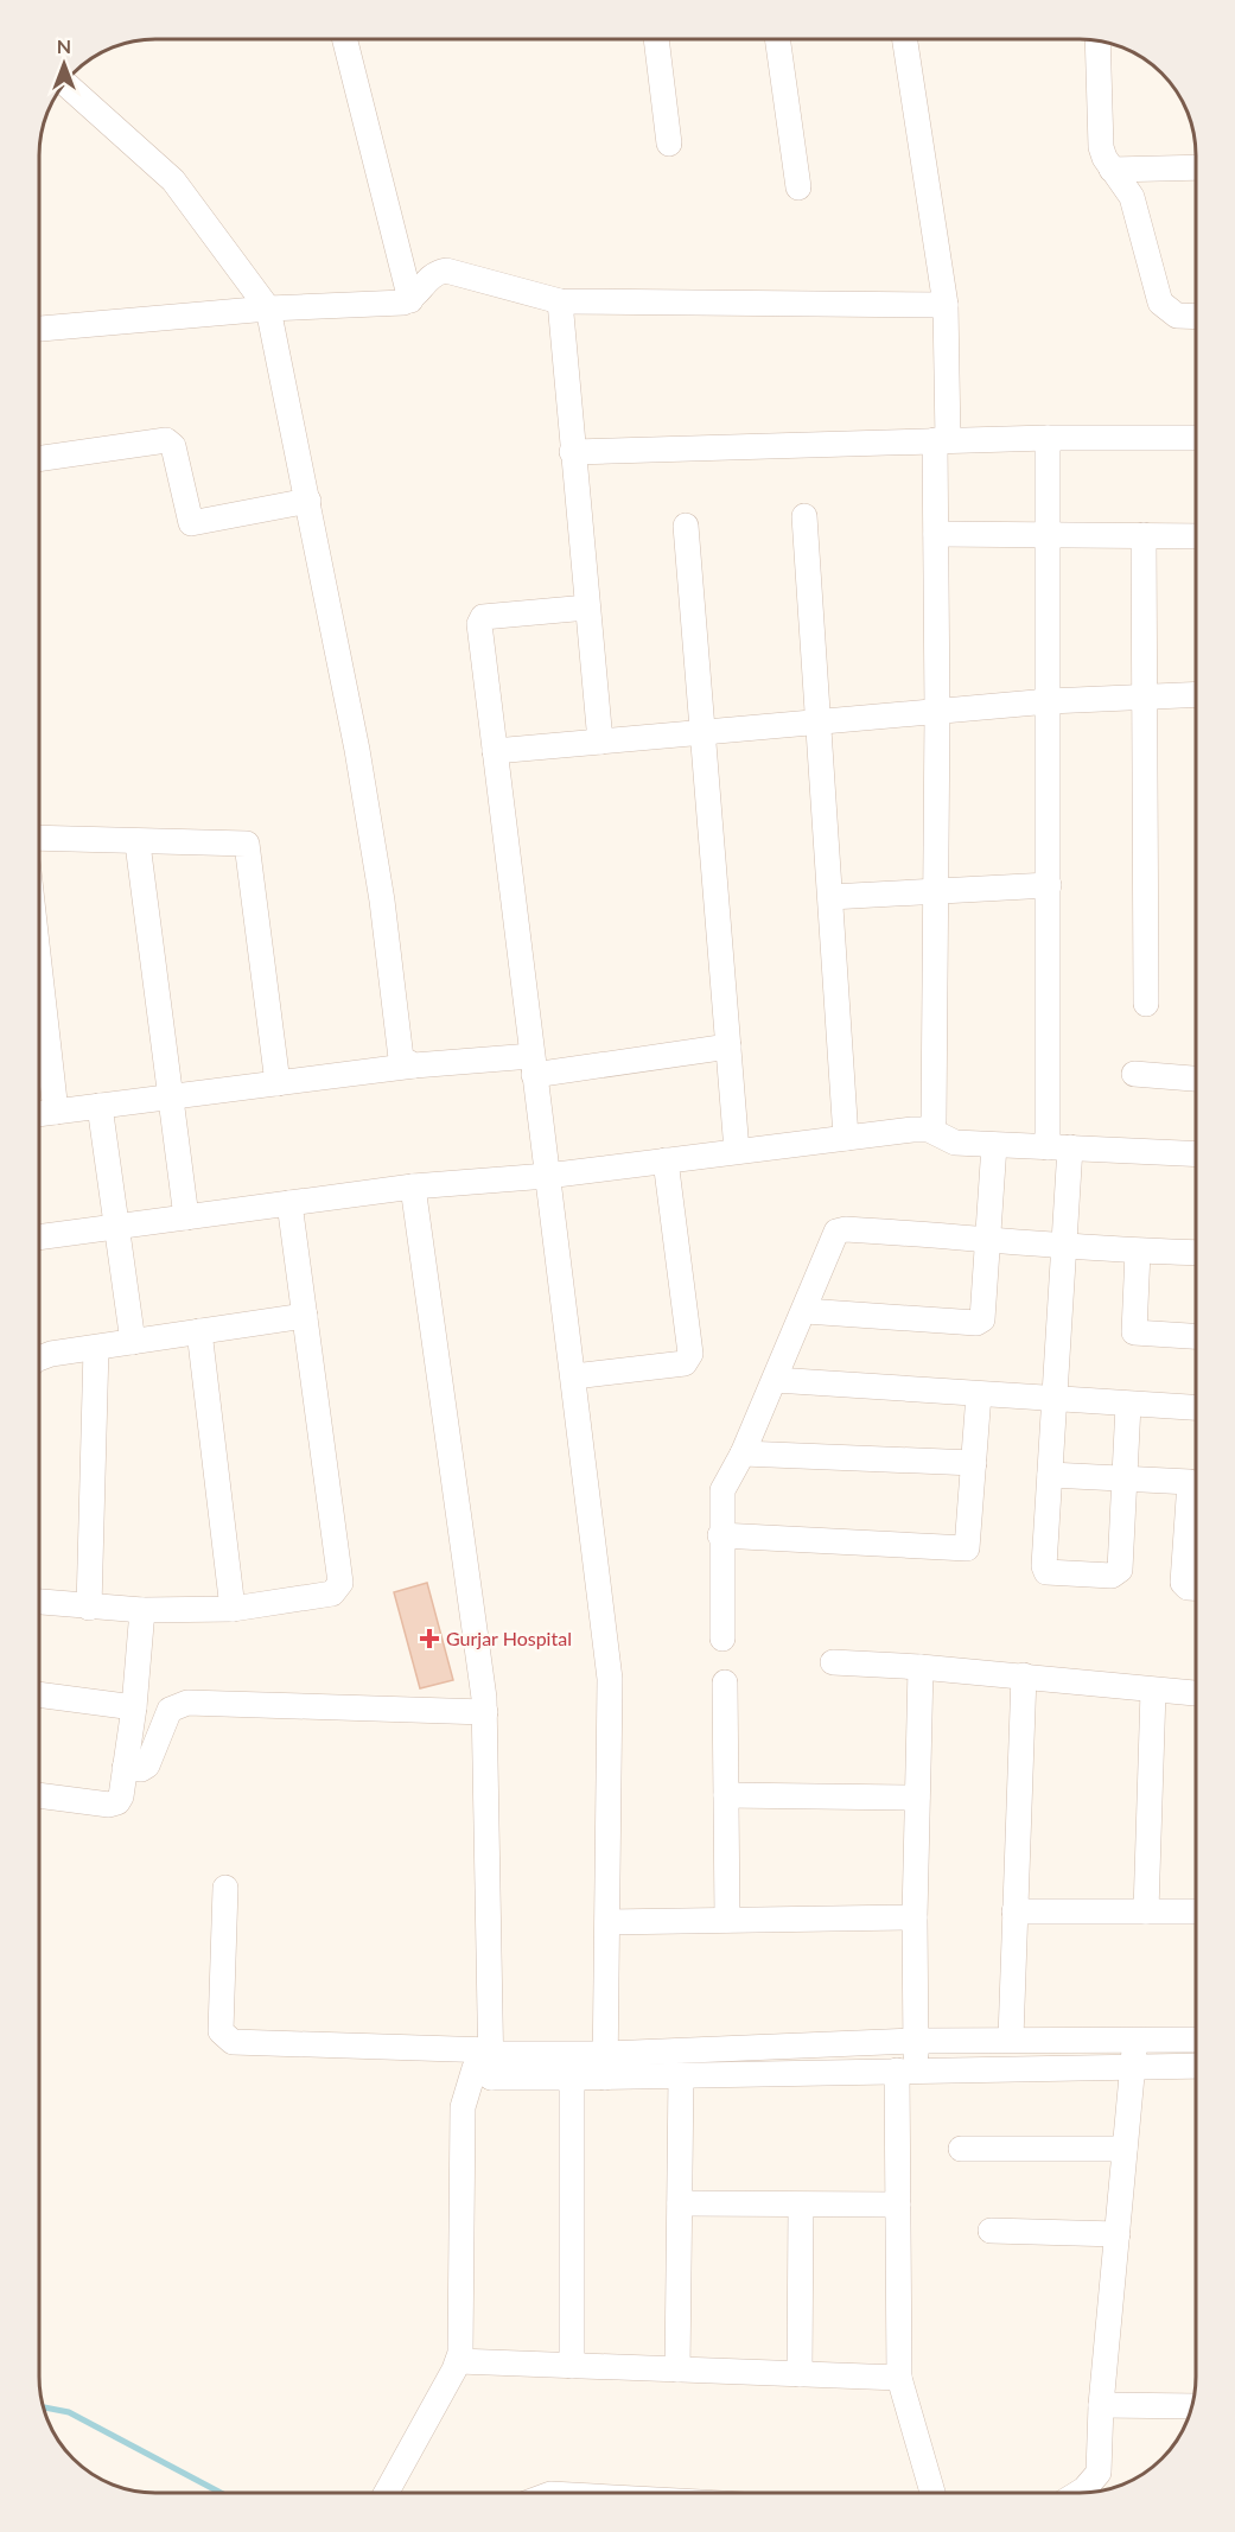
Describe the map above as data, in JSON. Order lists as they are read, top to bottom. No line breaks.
{"places":{"health":["Gurjar Hospital"]},"north":"top"}
